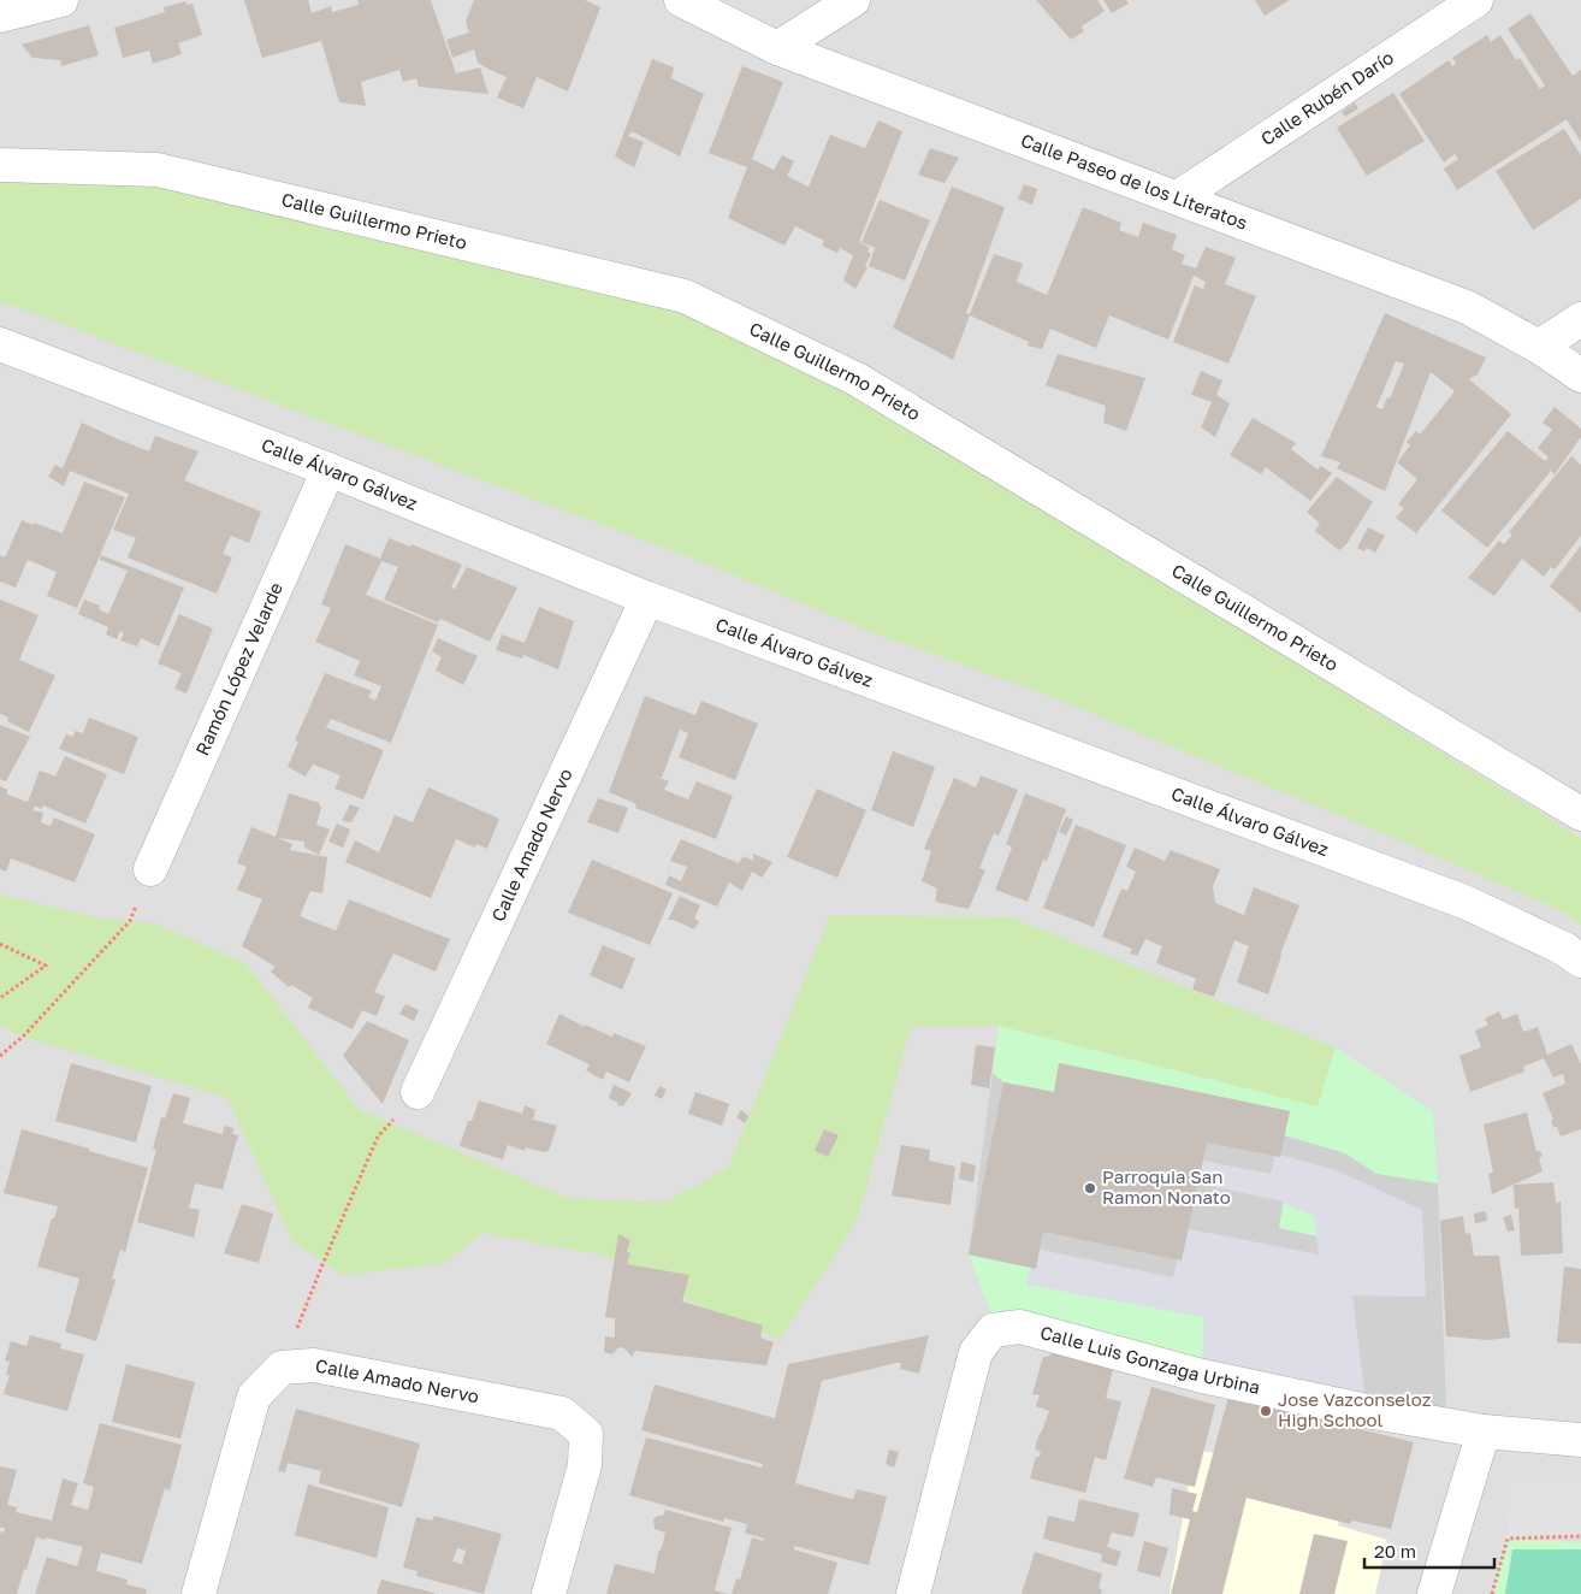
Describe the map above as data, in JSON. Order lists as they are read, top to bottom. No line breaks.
{"streets":{"street":["Calle Rubén Darío","Calle Paseo de los Literatos","Calle Guillermo Prieto","Calle Álvaro Gálvez","Ramón López Velarde","Calle Amado Nervo","Calle Luis Gonzaga Urbina"]},"crossings":[["Calle Rubén Darío","Calle Paseo de los Literatos"],["Calle Álvaro Gálvez","Ramón López Velarde"],["Calle Álvaro Gálvez","Calle Amado Nervo"]],"places":["Parroquia San Ramon Nonato","Jose Vazconseloz High School"],"scale_bar":"20 m"}
